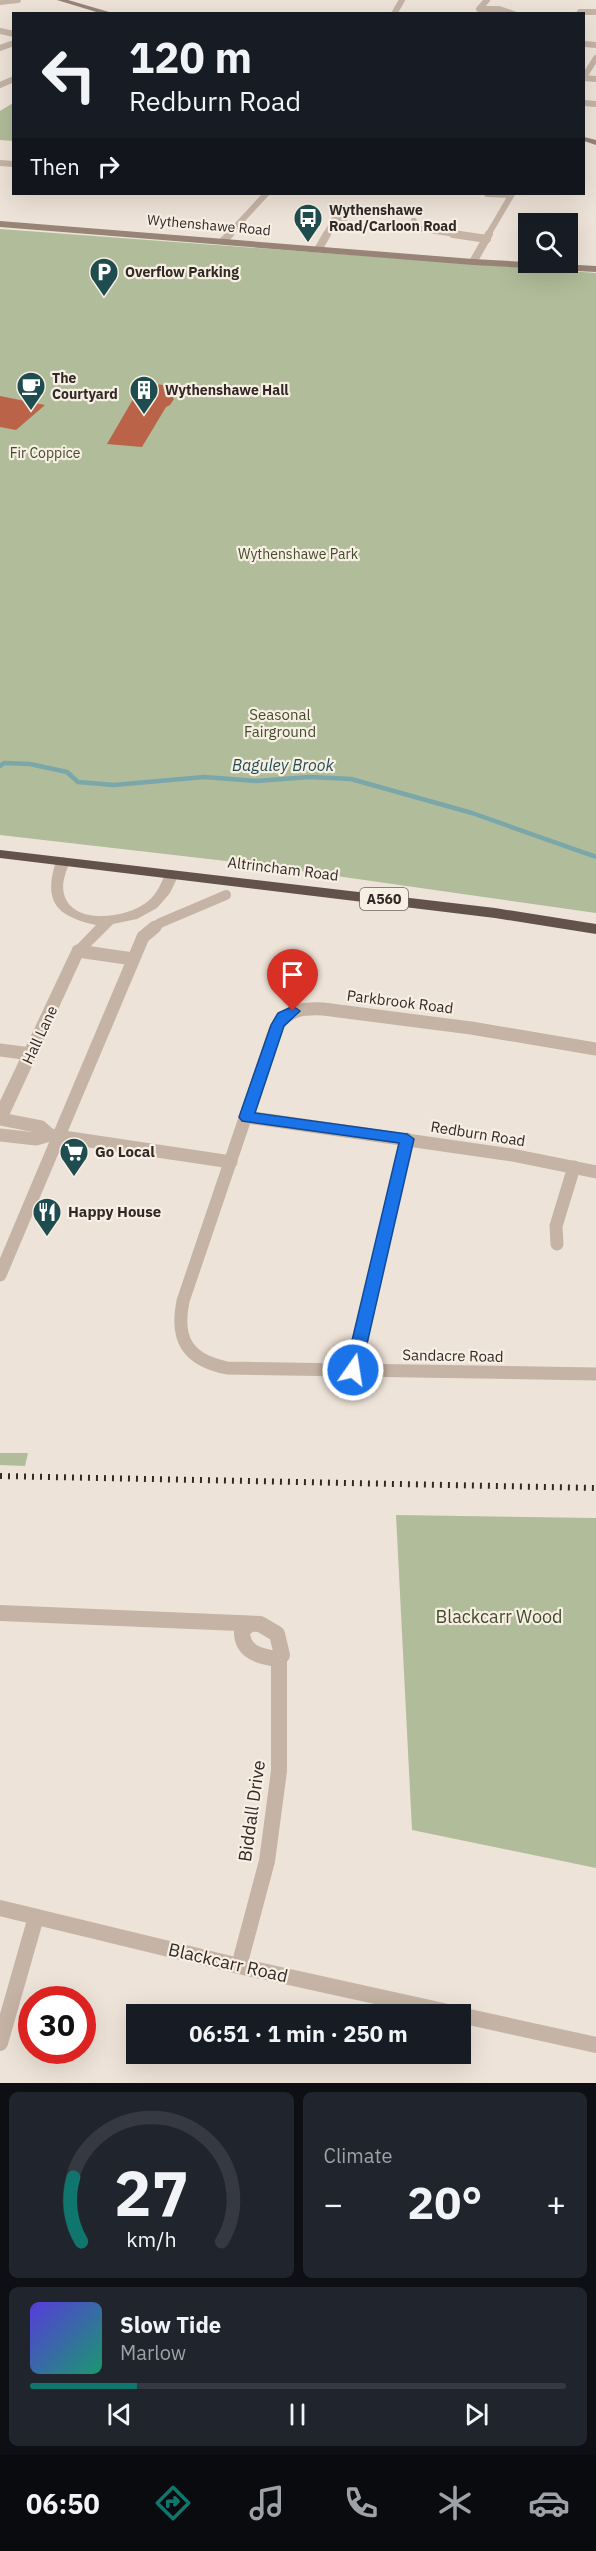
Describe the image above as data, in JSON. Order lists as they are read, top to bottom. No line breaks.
{"streets":{"highway":["Altrincham Road","A560"],"main road":["Wythenshawe Road"],"street":["Parkbrook Road","Hall Lane","Redburn Road","Sandacre Road","Biddall Drive","Blackcarr Road"]},"crossings":[["Altrincham Road","Hall Lane"],["Parkbrook Road","Redburn Road"],["Parkbrook Road","Sandacre Road"],["Biddall Drive","Blackcarr Road"]],"water":["Baguley Brook"],"parks":["Fir Coppice","Wythenshawe Park","Seasonal Fairground","Blackcarr Wood"],"places":{"bus stop":["Wythenshawe Road/Carloon Road"],"parking":["Overflow Parking"],"cafe":["The Courtyard"],"building":["Wythenshawe Hall"],"supermarket":["Go Local"],"restaurant":["Happy House"]},"page":{"turn":["120 m","Redburn Road"],"then":"Then","limit":"30","trip":"06:51 · 1 min · 250 m","tile":"Climate","heat":["−","20°","+"],"song":["Slow Tide","Marlow"],"tabs":"06:50","gauge":["27","km/h"]}}
